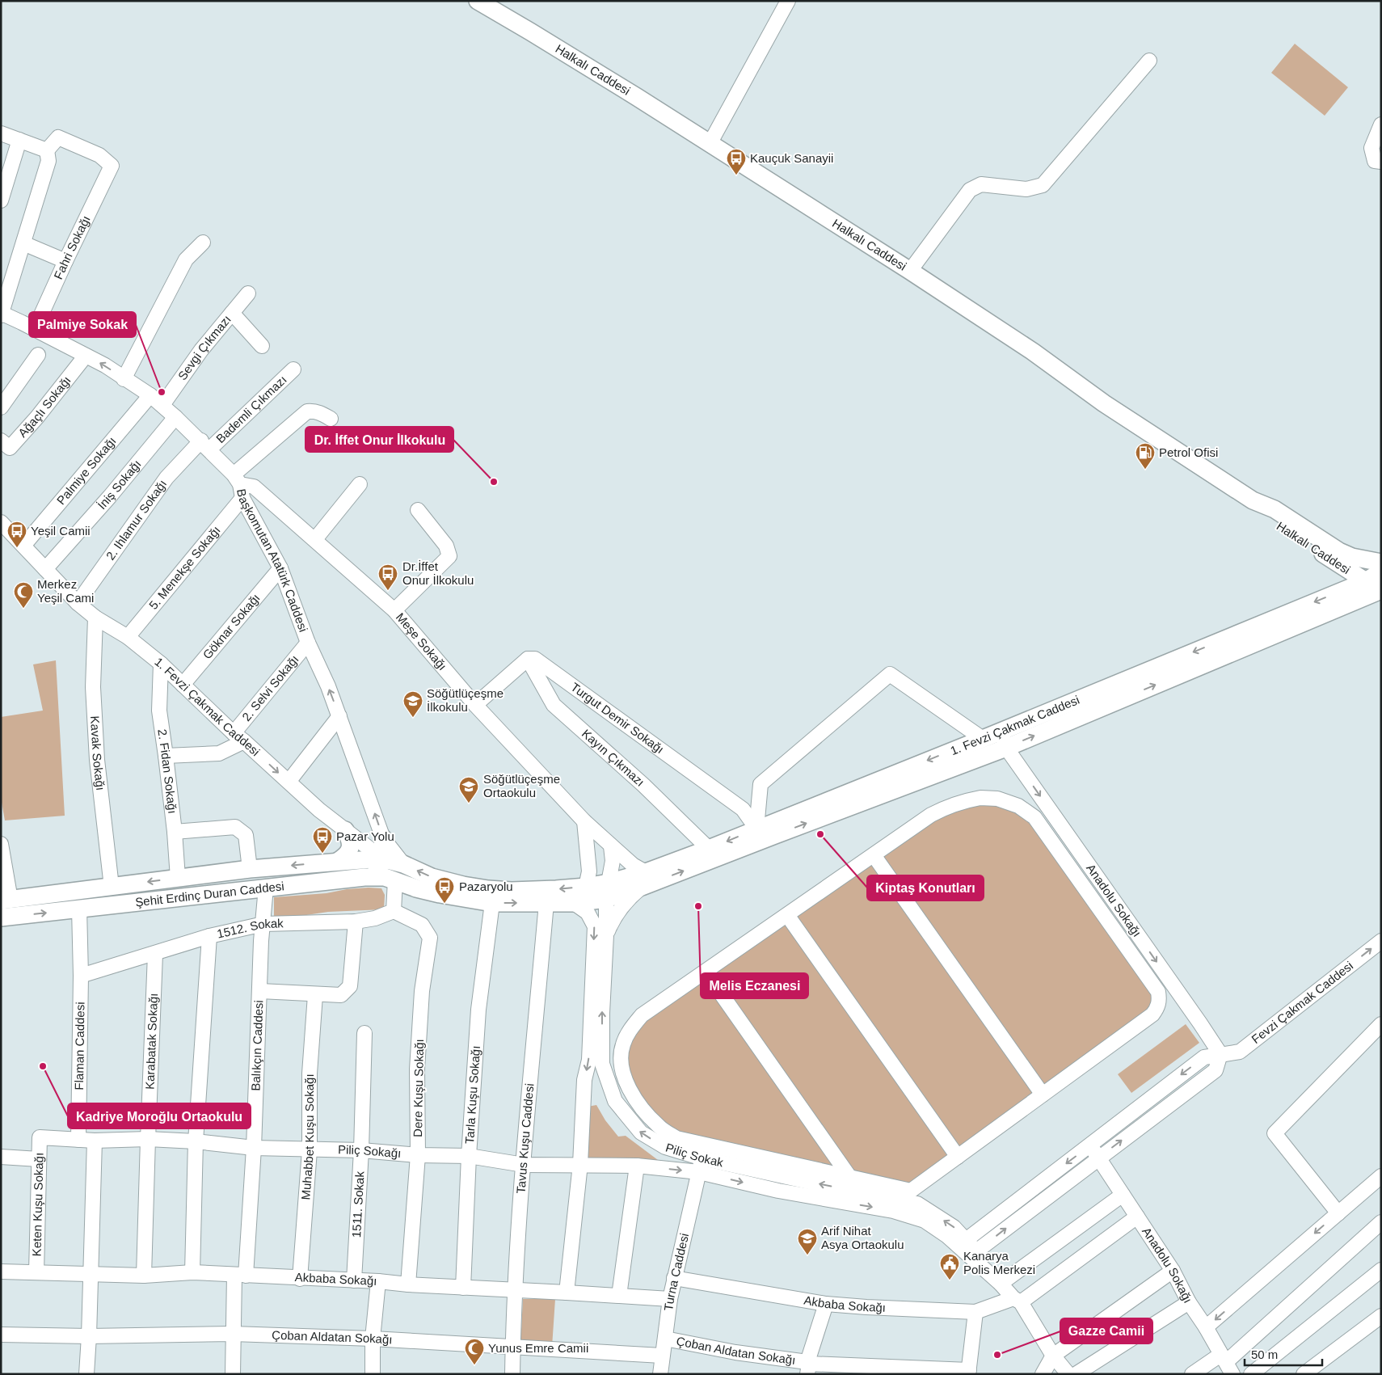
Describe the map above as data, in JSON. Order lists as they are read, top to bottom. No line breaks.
{"streets":{"main road":["Halkalı Caddesi","1. Fevzi Çakmak Caddesi","Şehit Erdinç Duran Caddesi"],"street":["Fahri Sokağı","Sevgi Çıkmazı","Ağaçlı Sokağı","Bademli Çıkmazı","Palmiye Sokağı","İniş Sokağı","2. Ihlamur Sokağı","Başkomutan Atatürk Caddesi","5. Menekşe Sokağı","Göknar Sokağı","Meşe Sokağı","2. Selvi Sokağı","Turgut Demir Sokağı","Kavak Sokağı","Kayın Çıkmazı","2. Fidan Sokağı","Anadolu Sokağı","1512. Sokak","Fevzi Çakmak Caddesi","Karabatak Sokağı","Balıkçın Caddesi","Flaman Caddesi","Dere Kuşu Sokağı","Tarla Kuşu Sokağı","Muhabbet Kuşu Sokağı","Tavus Kuşu Caddesi","Piliç Sokağı","Piliç Sokak","Keten Kuşu Sokağı","1511. Sokak","Turna Caddesi","Akbaba Sokağı","Çoban Aldatan Sokağı"]},"crossings":[["Halkalı Caddesi","1. Fevzi Çakmak Caddesi"],["Fahri Sokağı","Başkomutan Atatürk Caddesi"],["Sevgi Çıkmazı","Başkomutan Atatürk Caddesi"],["Ağaçlı Sokağı","Başkomutan Atatürk Caddesi"],["Bademli Çıkmazı","2. Ihlamur Sokağı"],["Bademli Çıkmazı","Başkomutan Atatürk Caddesi"],["Palmiye Sokağı","Başkomutan Atatürk Caddesi"],["Palmiye Sokağı","1. Fevzi Çakmak Caddesi"],["İniş Sokağı","Başkomutan Atatürk Caddesi"],["İniş Sokağı","1. Fevzi Çakmak Caddesi"],["2. Ihlamur Sokağı","Başkomutan Atatürk Caddesi"],["2. Ihlamur Sokağı","1. Fevzi Çakmak Caddesi"],["Başkomutan Atatürk Caddesi","5. Menekşe Sokağı"],["Başkomutan Atatürk Caddesi","Göknar Sokağı"],["Başkomutan Atatürk Caddesi","Meşe Sokağı"],["Başkomutan Atatürk Caddesi","2. Selvi Sokağı"],["Başkomutan Atatürk Caddesi","Şehit Erdinç Duran Caddesi"],["5. Menekşe Sokağı","Meşe Sokağı"],["5. Menekşe Sokağı","1. Fevzi Çakmak Caddesi"],["Göknar Sokağı","1. Fevzi Çakmak Caddesi"],["Meşe Sokağı","1. Fevzi Çakmak Caddesi"],["Meşe Sokağı","Şehit Erdinç Duran Caddesi"],["Meşe Sokağı","Piliç Sokak"],["2. Selvi Sokağı","1. Fevzi Çakmak Caddesi"],["1. Fevzi Çakmak Caddesi","Turgut Demir Sokağı"],["1. Fevzi Çakmak Caddesi","Kavak Sokağı"],["1. Fevzi Çakmak Caddesi","Kayın Çıkmazı"],["1. Fevzi Çakmak Caddesi","2. Fidan Sokağı"],["1. Fevzi Çakmak Caddesi","Şehit Erdinç Duran Caddesi"],["1. Fevzi Çakmak Caddesi","Anadolu Sokağı"],["Turgut Demir Sokağı","Kayın Çıkmazı"],["Kavak Sokağı","Şehit Erdinç Duran Caddesi"],["2. Fidan Sokağı","Şehit Erdinç Duran Caddesi"],["Şehit Erdinç Duran Caddesi","Balıkçın Caddesi"],["Şehit Erdinç Duran Caddesi","Flaman Caddesi"],["Şehit Erdinç Duran Caddesi","Tarla Kuşu Sokağı"],["Şehit Erdinç Duran Caddesi","Tavus Kuşu Caddesi"],["Şehit Erdinç Duran Caddesi","Piliç Sokak"],["Anadolu Sokağı","Fevzi Çakmak Caddesi"],["Anadolu Sokağı","Akbaba Sokağı"],["1512. Sokak","Karabatak Sokağı"],["1512. Sokak","Balıkçın Caddesi"],["1512. Sokak","Flaman Caddesi"],["1512. Sokak","Dere Kuşu Sokağı"],["Karabatak Sokağı","Piliç Sokağı"],["Karabatak Sokağı","Akbaba Sokağı"],["Balıkçın Caddesi","Piliç Sokağı"],["Balıkçın Caddesi","Akbaba Sokağı"],["Balıkçın Caddesi","Çoban Aldatan Sokağı"],["Flaman Caddesi","Piliç Sokağı"],["Dere Kuşu Sokağı","Piliç Sokağı"],["Dere Kuşu Sokağı","Akbaba Sokağı"],["Tarla Kuşu Sokağı","Piliç Sokağı"],["Tarla Kuşu Sokağı","Akbaba Sokağı"],["Muhabbet Kuşu Sokağı","Piliç Sokağı"],["Muhabbet Kuşu Sokağı","Akbaba Sokağı"],["Tavus Kuşu Caddesi","Piliç Sokağı"],["Tavus Kuşu Caddesi","Akbaba Sokağı"],["Tavus Kuşu Caddesi","Çoban Aldatan Sokağı"],["Piliç Sokağı","Piliç Sokak"],["Piliç Sokağı","Keten Kuşu Sokağı"],["Piliç Sokağı","1511. Sokak"],["Piliç Sokağı","Turna Caddesi"],["Piliç Sokak","Turna Caddesi"],["Piliç Sokak","Akbaba Sokağı"],["Keten Kuşu Sokağı","Akbaba Sokağı"],["1511. Sokak","Akbaba Sokağı"],["Turna Caddesi","Akbaba Sokağı"],["Turna Caddesi","Çoban Aldatan Sokağı"]],"one_way":["Anadolu Sokağı","Fevzi Çakmak Caddesi"],"places":{"bus stop":["Kauçuk Sanayii","Yeşil Camii","Dr.İffet Onur İlkokulu","Pazar Yolu","Pazaryolu"],"other":["Palmiye Sokak","Dr. İffet Onur İlkokulu","Kiptaş Konutları","Melis Eczanesi","Kadriye Moroğlu Ortaokulu","Gazze Camii"],"fuel station":["Petrol Ofisi"],"mosque":["Merkez Yeşil Cami","Yunus Emre Camii"],"school or university":["Söğütlüçeşme İlkokulu","Söğütlüçeşme Ortaokulu","Arif Nihat Asya Ortaokulu"],"public building":["Kanarya Polis Merkezi"]},"scale_bar":"50 m"}
